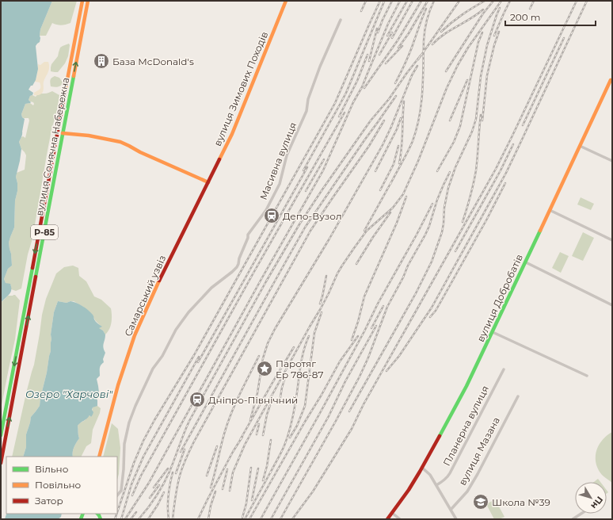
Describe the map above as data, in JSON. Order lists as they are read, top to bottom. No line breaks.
{"streets":{"main road":["вулиця Зимових Походів","вулиця Сонячна Набережна","Р-85","Самарський узвіз","вулиця Добробатів"],"street":["Масивна вулиця","Планерна вулиця","вулиця Мазана"]},"crossings":[["вулиця Зимових Походів","Самарський узвіз"]],"water":["Озеро \"Харчові\""],"places":{"building":["База McDonald's"],"station":["Депо-Вузол","Дніпро-Північний"],"place":["Паротяг Ер 786-87"],"school or university":["Школа №39"]},"legend":["Вільно","Повільно","Затор"],"scale_bar":"200 m","north":"bottom right"}
